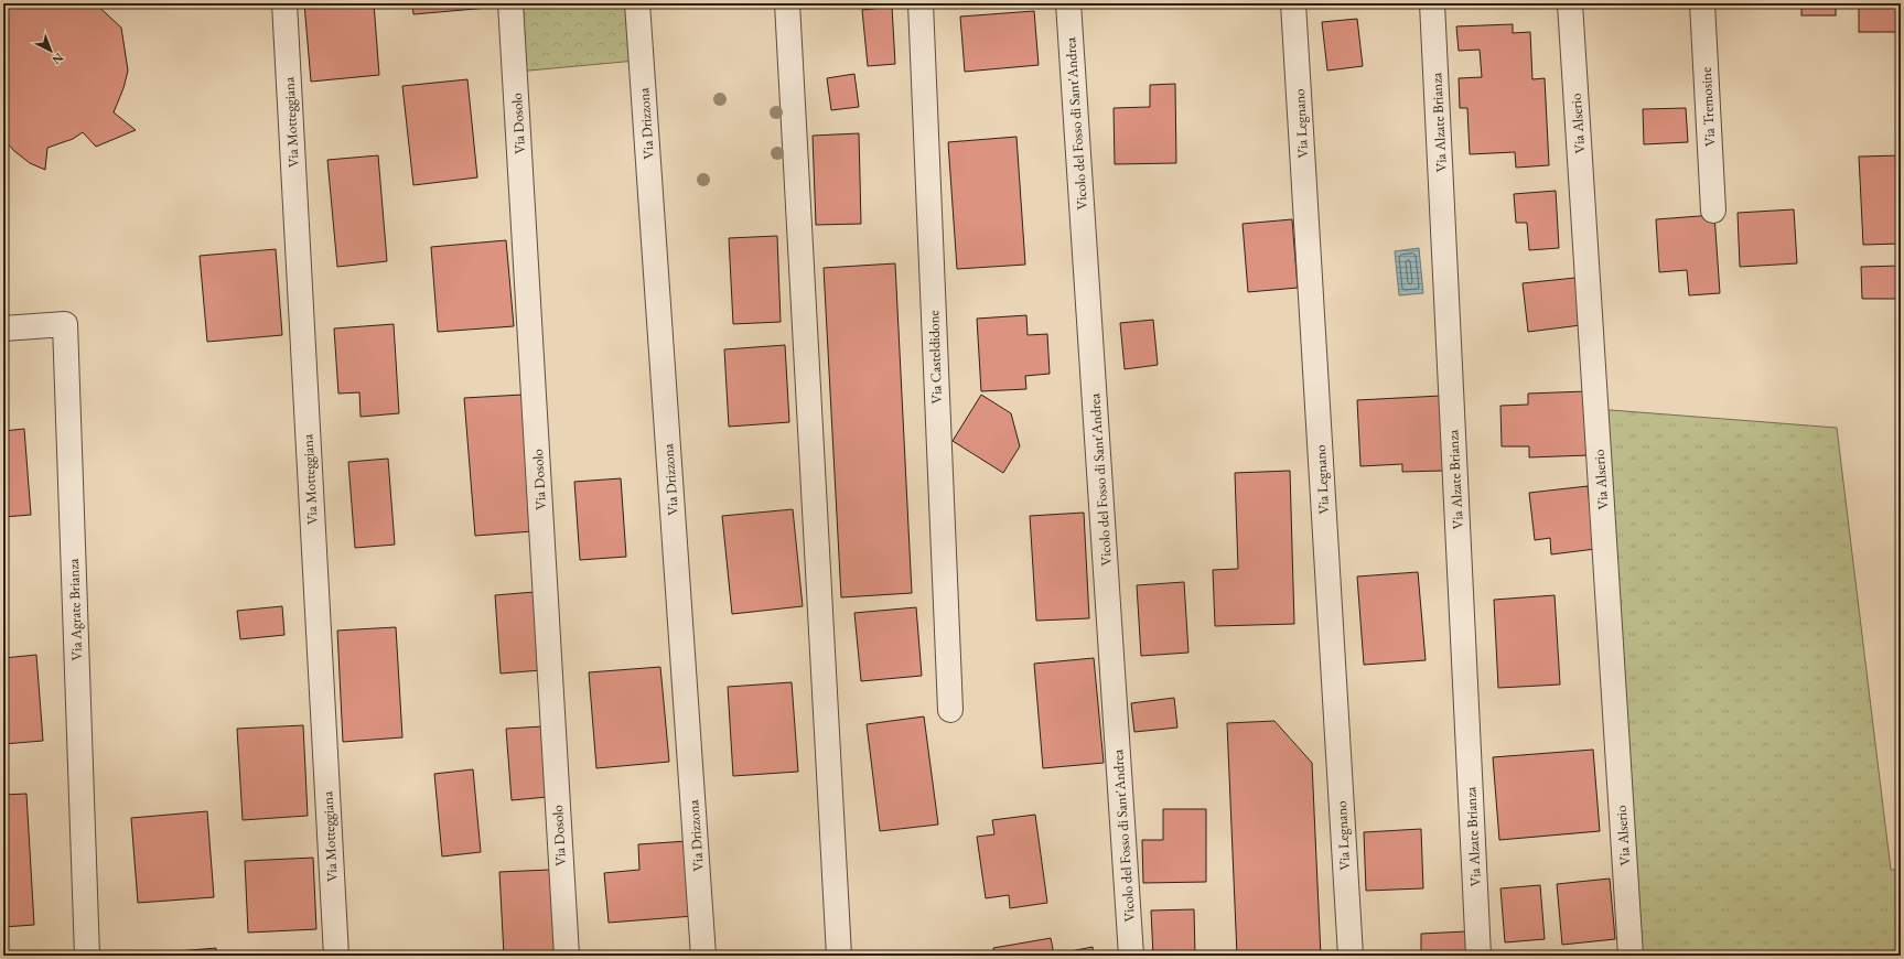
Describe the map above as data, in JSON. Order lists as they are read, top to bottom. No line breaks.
{"streets":{"street":["Via Tremosine","Via Motteggiana","Via Alzate Brianza","Via Dosolo","Via Drizzona","Vicolo del Fosso di Sant'Andrea","Via Legnano","Via Alserio","Via Casteldidone","Via Agrate Brianza"]},"north":"bottom right"}
